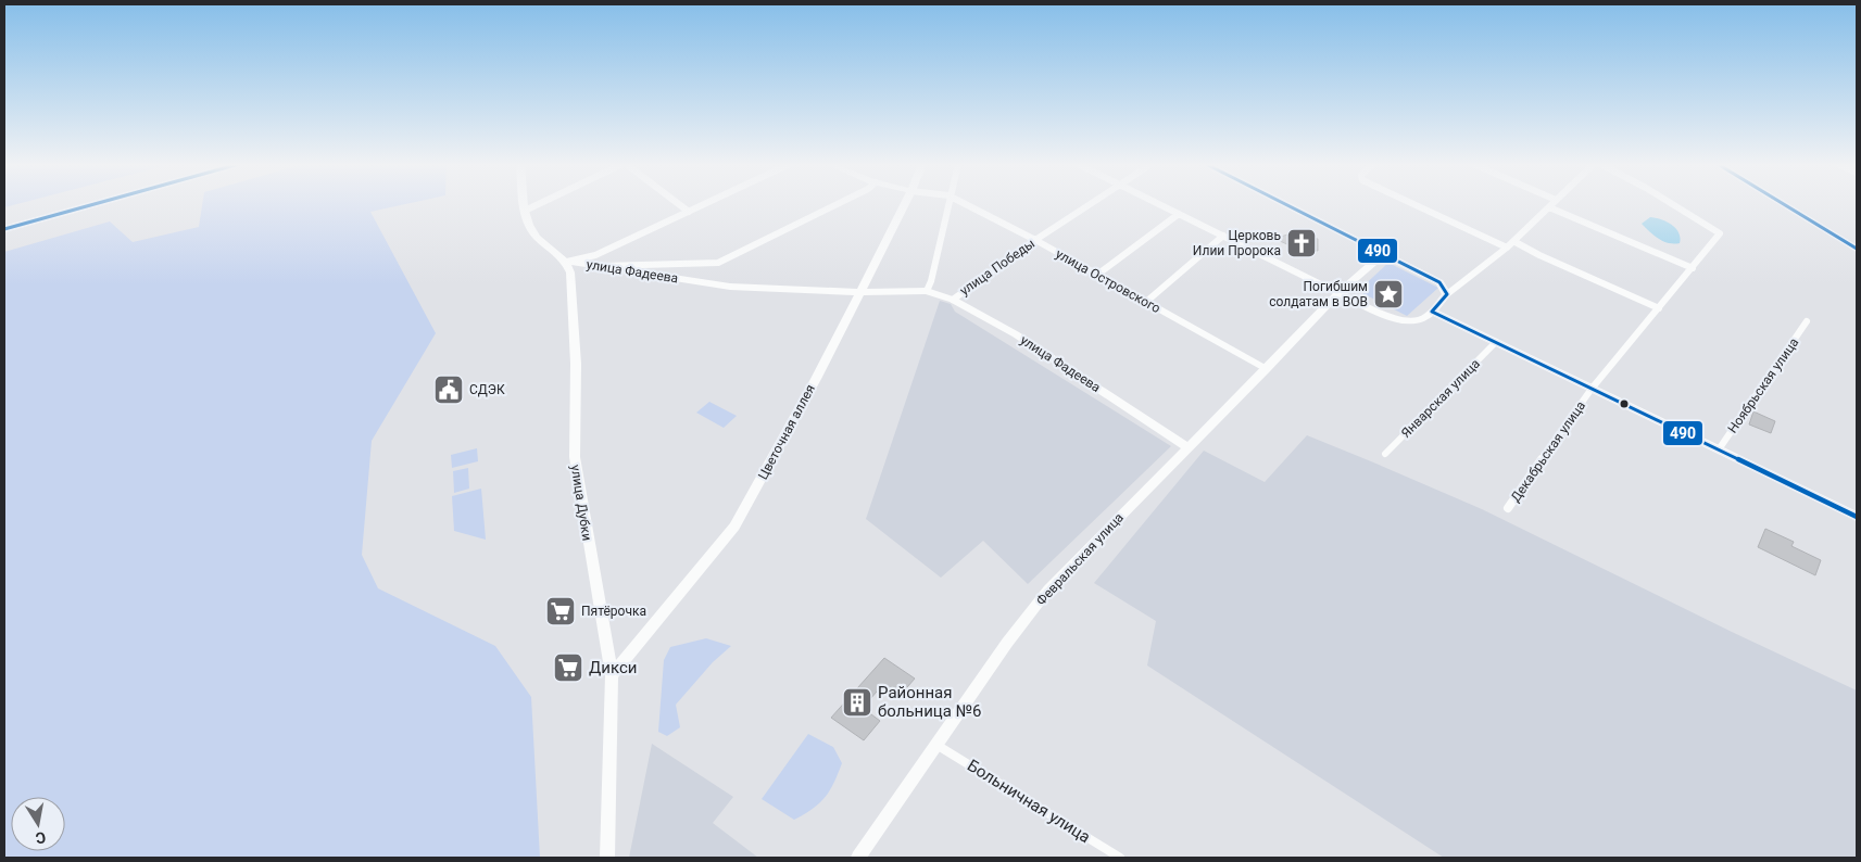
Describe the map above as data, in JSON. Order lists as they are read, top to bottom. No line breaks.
{"streets":{"street":["улица Победы","улица Фадеева","улица Островского","Ноябрьская улица","Январская улица","Цветочная аллея","Декабрьская улица","улица Дубки","Февральская улица","Больничная улица"]},"crossings":[["улица Победы","улица Фадеева"],["улица Победы","улица Островского"],["улица Фадеева","Цветочная аллея"],["улица Фадеева","улица Дубки"],["улица Фадеева","Февральская улица"],["улица Островского","Февральская улица"],["Цветочная аллея","улица Дубки"],["Февральская улица","Больничная улица"]],"places":{"church":["Церковь Илии Пророка"],"place":["Погибшим солдатам в ВОВ"],"public building":["СДЭК"],"supermarket":["Пятёрочка","Дикси"],"building":["Районная больница №6"]},"lines":["transit line 490"],"north":"bottom"}
